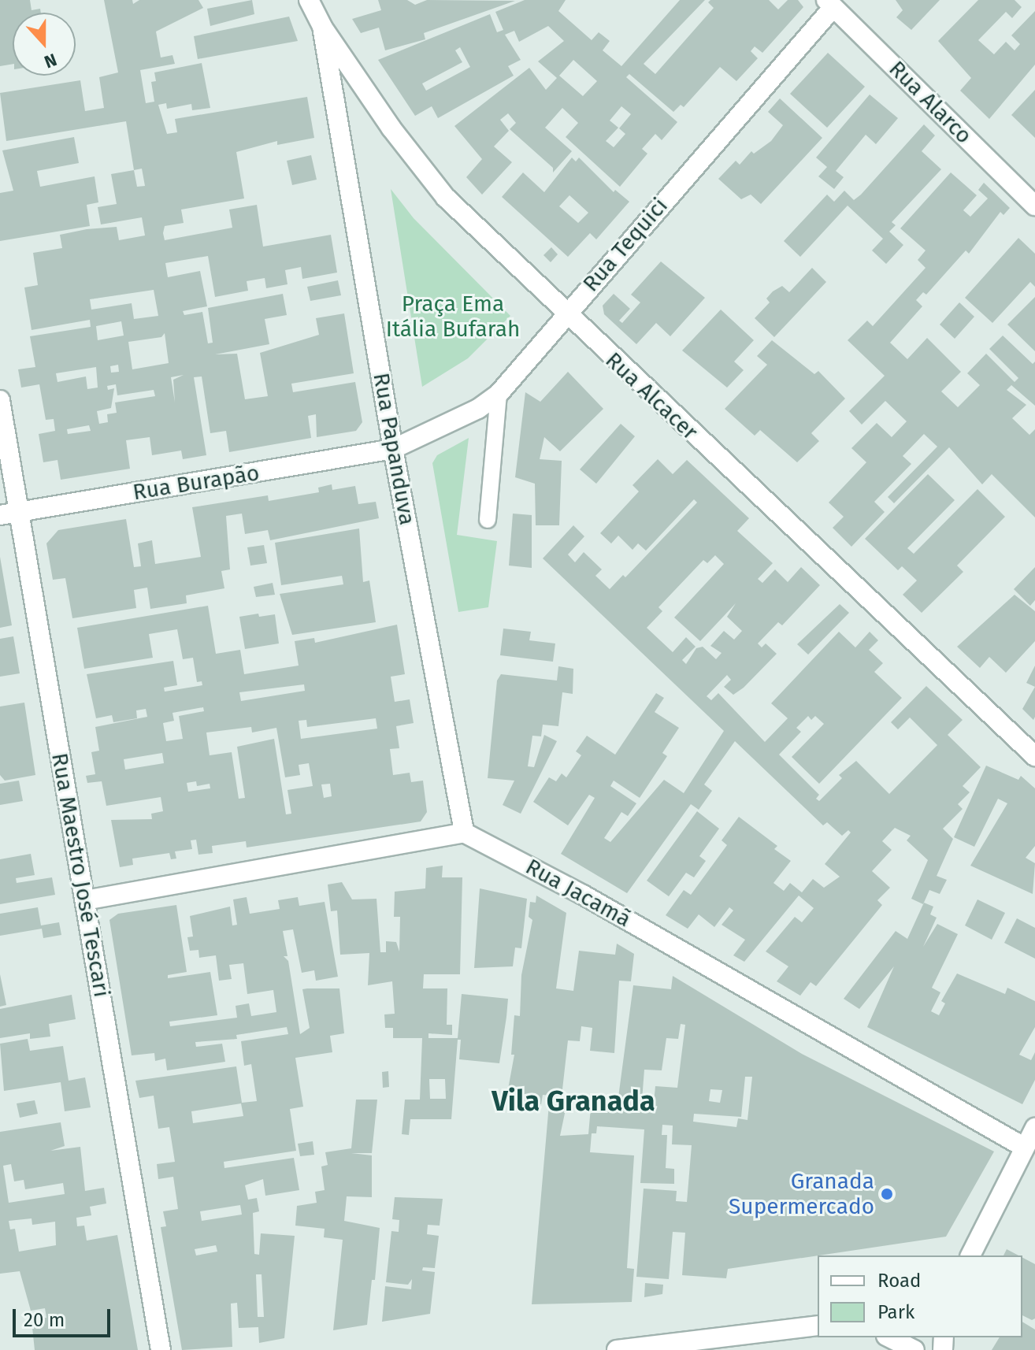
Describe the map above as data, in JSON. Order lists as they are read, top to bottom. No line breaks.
{"streets":{"street":["Rua Alarco","Rua Tequici","Rua Alcacer","Rua Papanduva","Rua Burapão","Rua Maestro José Tescari","Rua Jacamã"]},"crossings":[["Rua Alarco","Rua Tequici"],["Rua Tequici","Rua Alcacer"],["Rua Tequici","Rua Papanduva"],["Rua Tequici","Rua Burapão"],["Rua Alcacer","Rua Papanduva"],["Rua Papanduva","Rua Burapão"],["Rua Papanduva","Rua Jacamã"],["Rua Burapão","Rua Maestro José Tescari"]],"districts":["Vila Granada"],"parks":["Praça Ema Itália Bufarah"],"places":["Granada Supermercado"],"legend":["Road","Park"],"scale_bar":"20 m","north":"bottom"}
